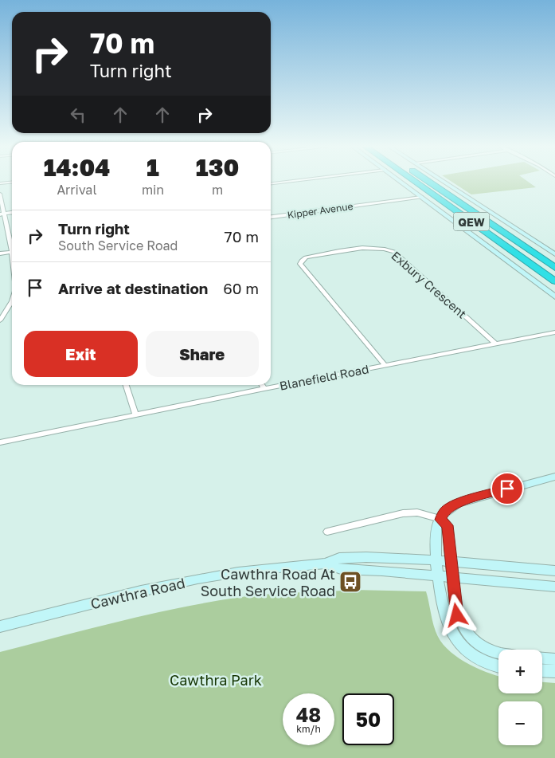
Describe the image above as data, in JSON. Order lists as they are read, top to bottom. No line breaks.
{"streets":{"highway":["QEW"],"street":["Kipper Avenue","Exbury Crescent","Blanefield Road","Cawthra Road"]},"crossings":[["Exbury Crescent","Blanefield Road"]],"parks":["Cawthra Park"],"places":{"bus stop":["Cawthra Road At South Service Road"]},"page":{"turn":["70 m","Turn right"],"eta":["14:04","Arrival","1","min","130","m"],"list":[{"name":"Turn right","note":"South Service Road","value":"70 m"},{"name":"Arrive at destination","value":"60 m"}],"buttons":["Exit","Share"],"map_buttons":["+","−"],"speed":"48 km/h","limit":"50"}}
